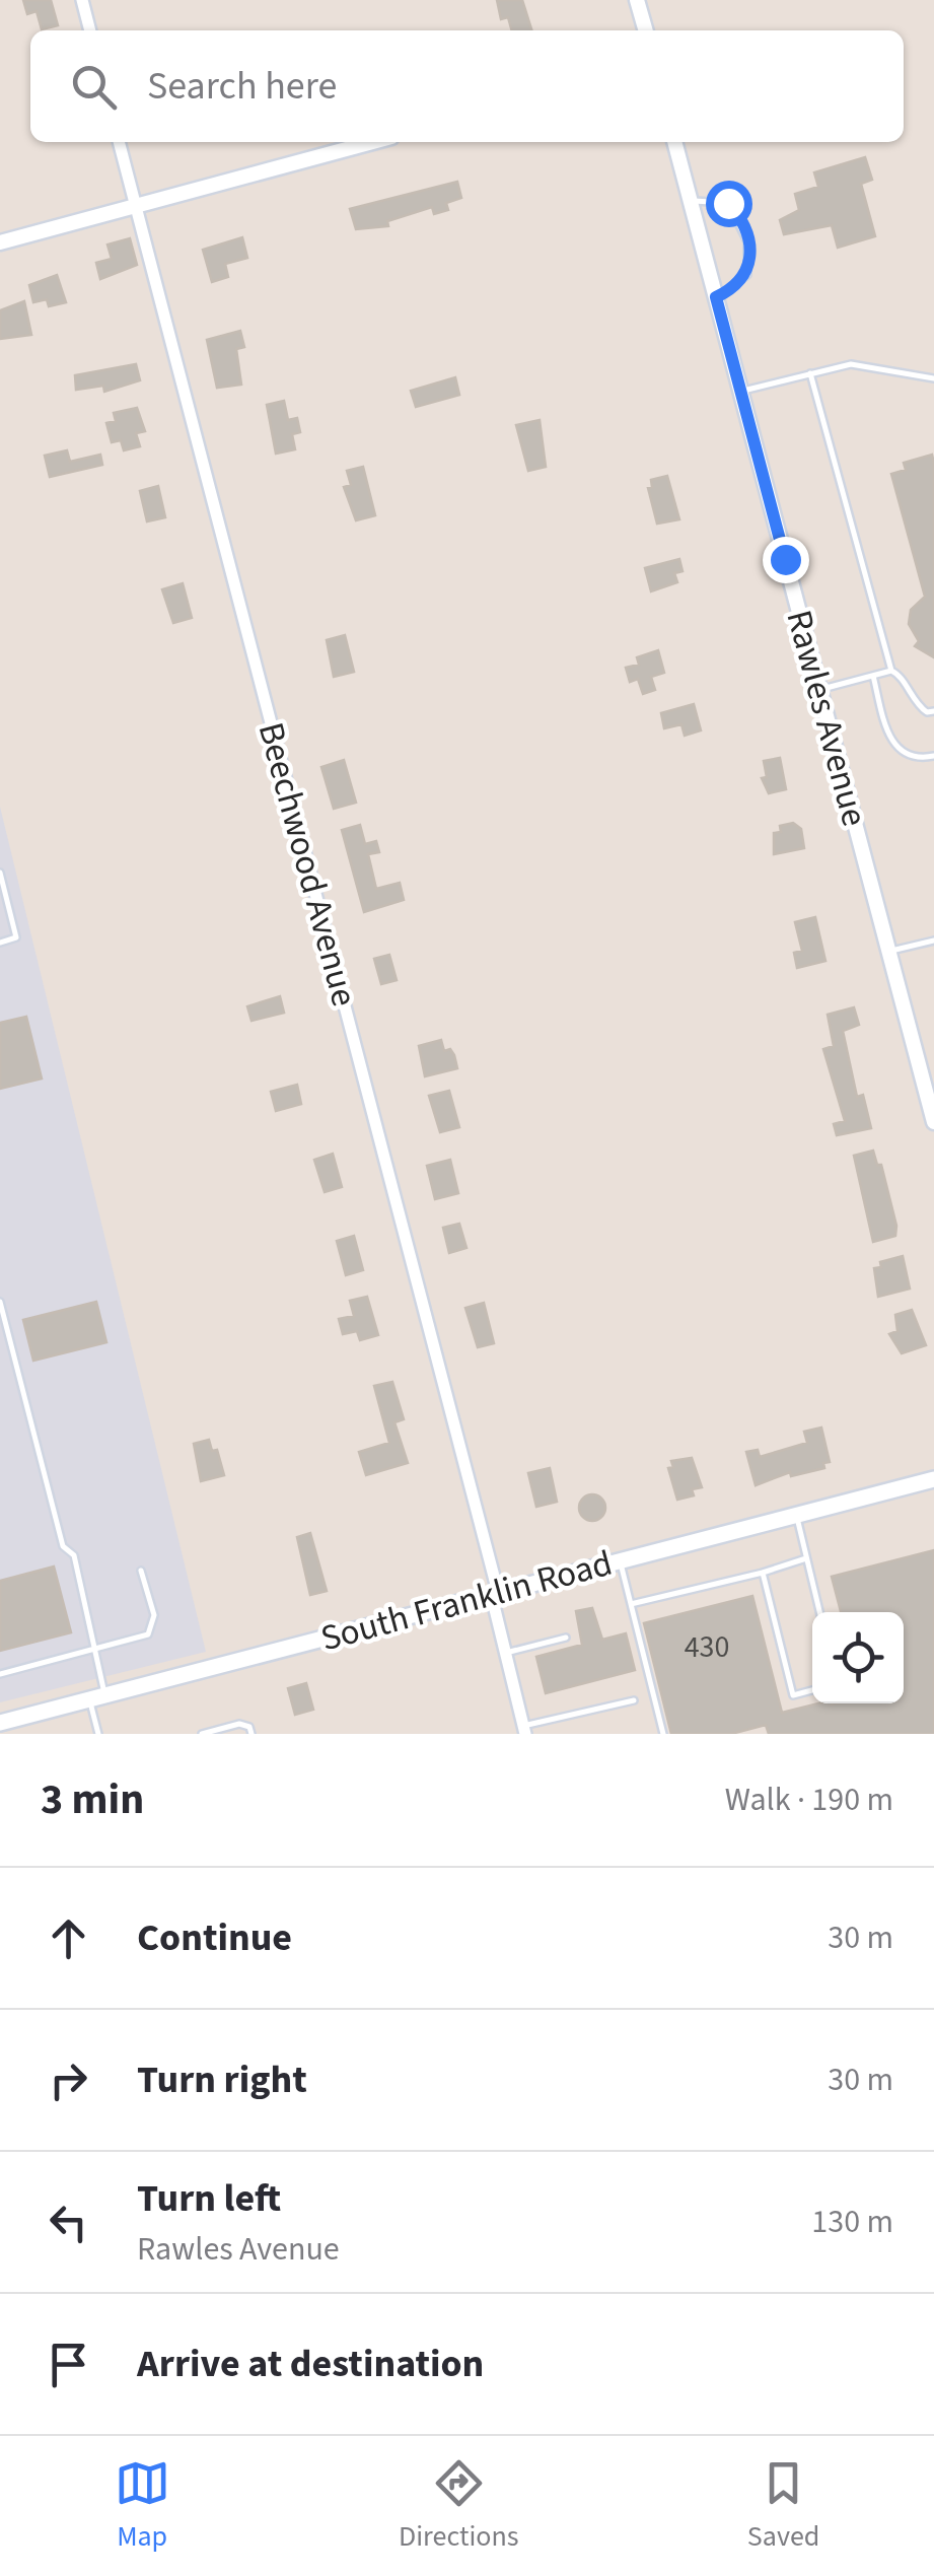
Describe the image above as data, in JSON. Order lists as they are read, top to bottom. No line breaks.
{"streets":{"main road":["South Franklin Road"],"street":["Rawles Avenue","Beechwood Avenue"]},"crossings":[["Beechwood Avenue","South Franklin Road"]],"house_numbers":["430"],"page":{"search":"Search here","heading":["3 min","Walk · 190 m"],"list":[["Continue","30 m"],["Turn right","30 m"],["Turn left","Rawles Avenue","130 m"],"Arrive at destination"],"nav":["Map","Directions","Saved"]}}
